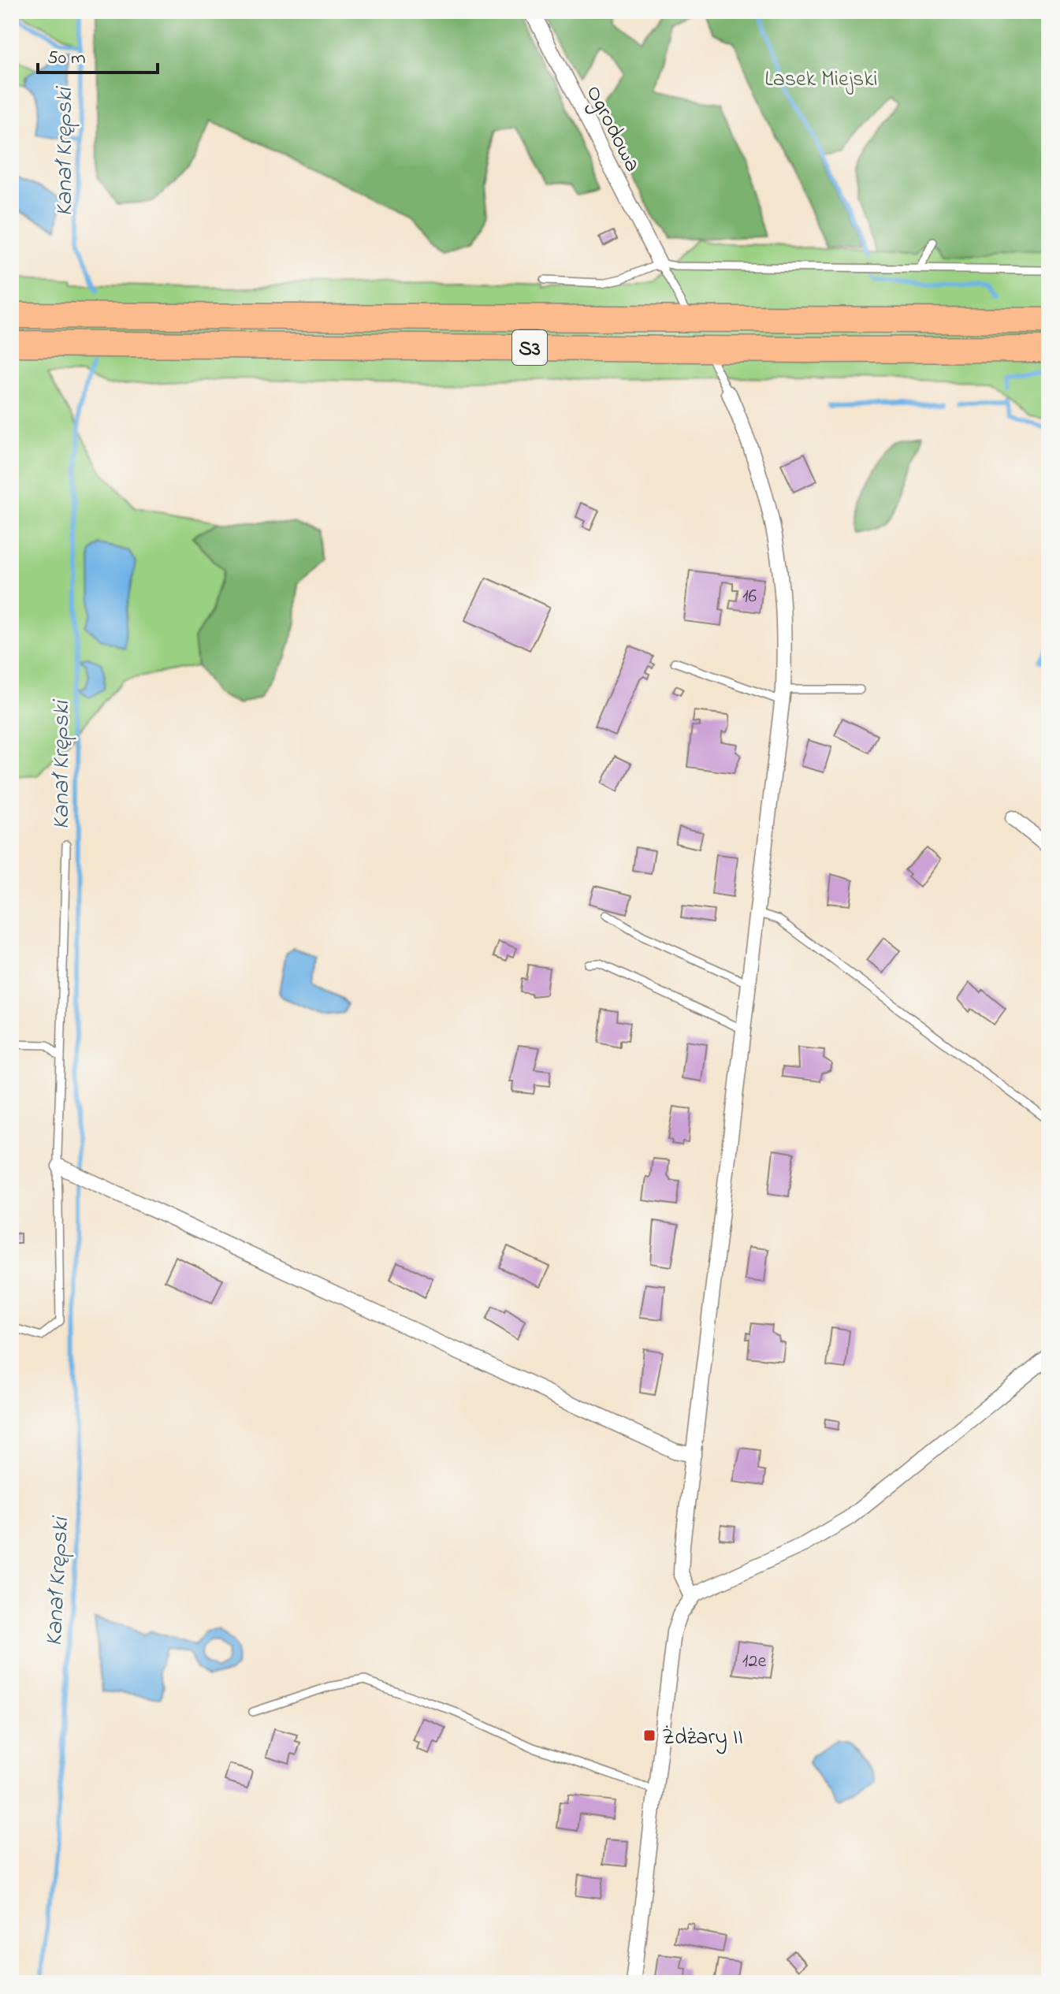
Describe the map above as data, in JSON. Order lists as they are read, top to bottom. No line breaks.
{"streets":{"highway":["S3"],"street":["Ogrodowa"]},"water":["Kanał Krępski"],"parks":["Lasek Miejski"],"places":{"transit":["Żdżary II"]},"house_numbers":["16","12e"],"scale_bar":"50 m"}
